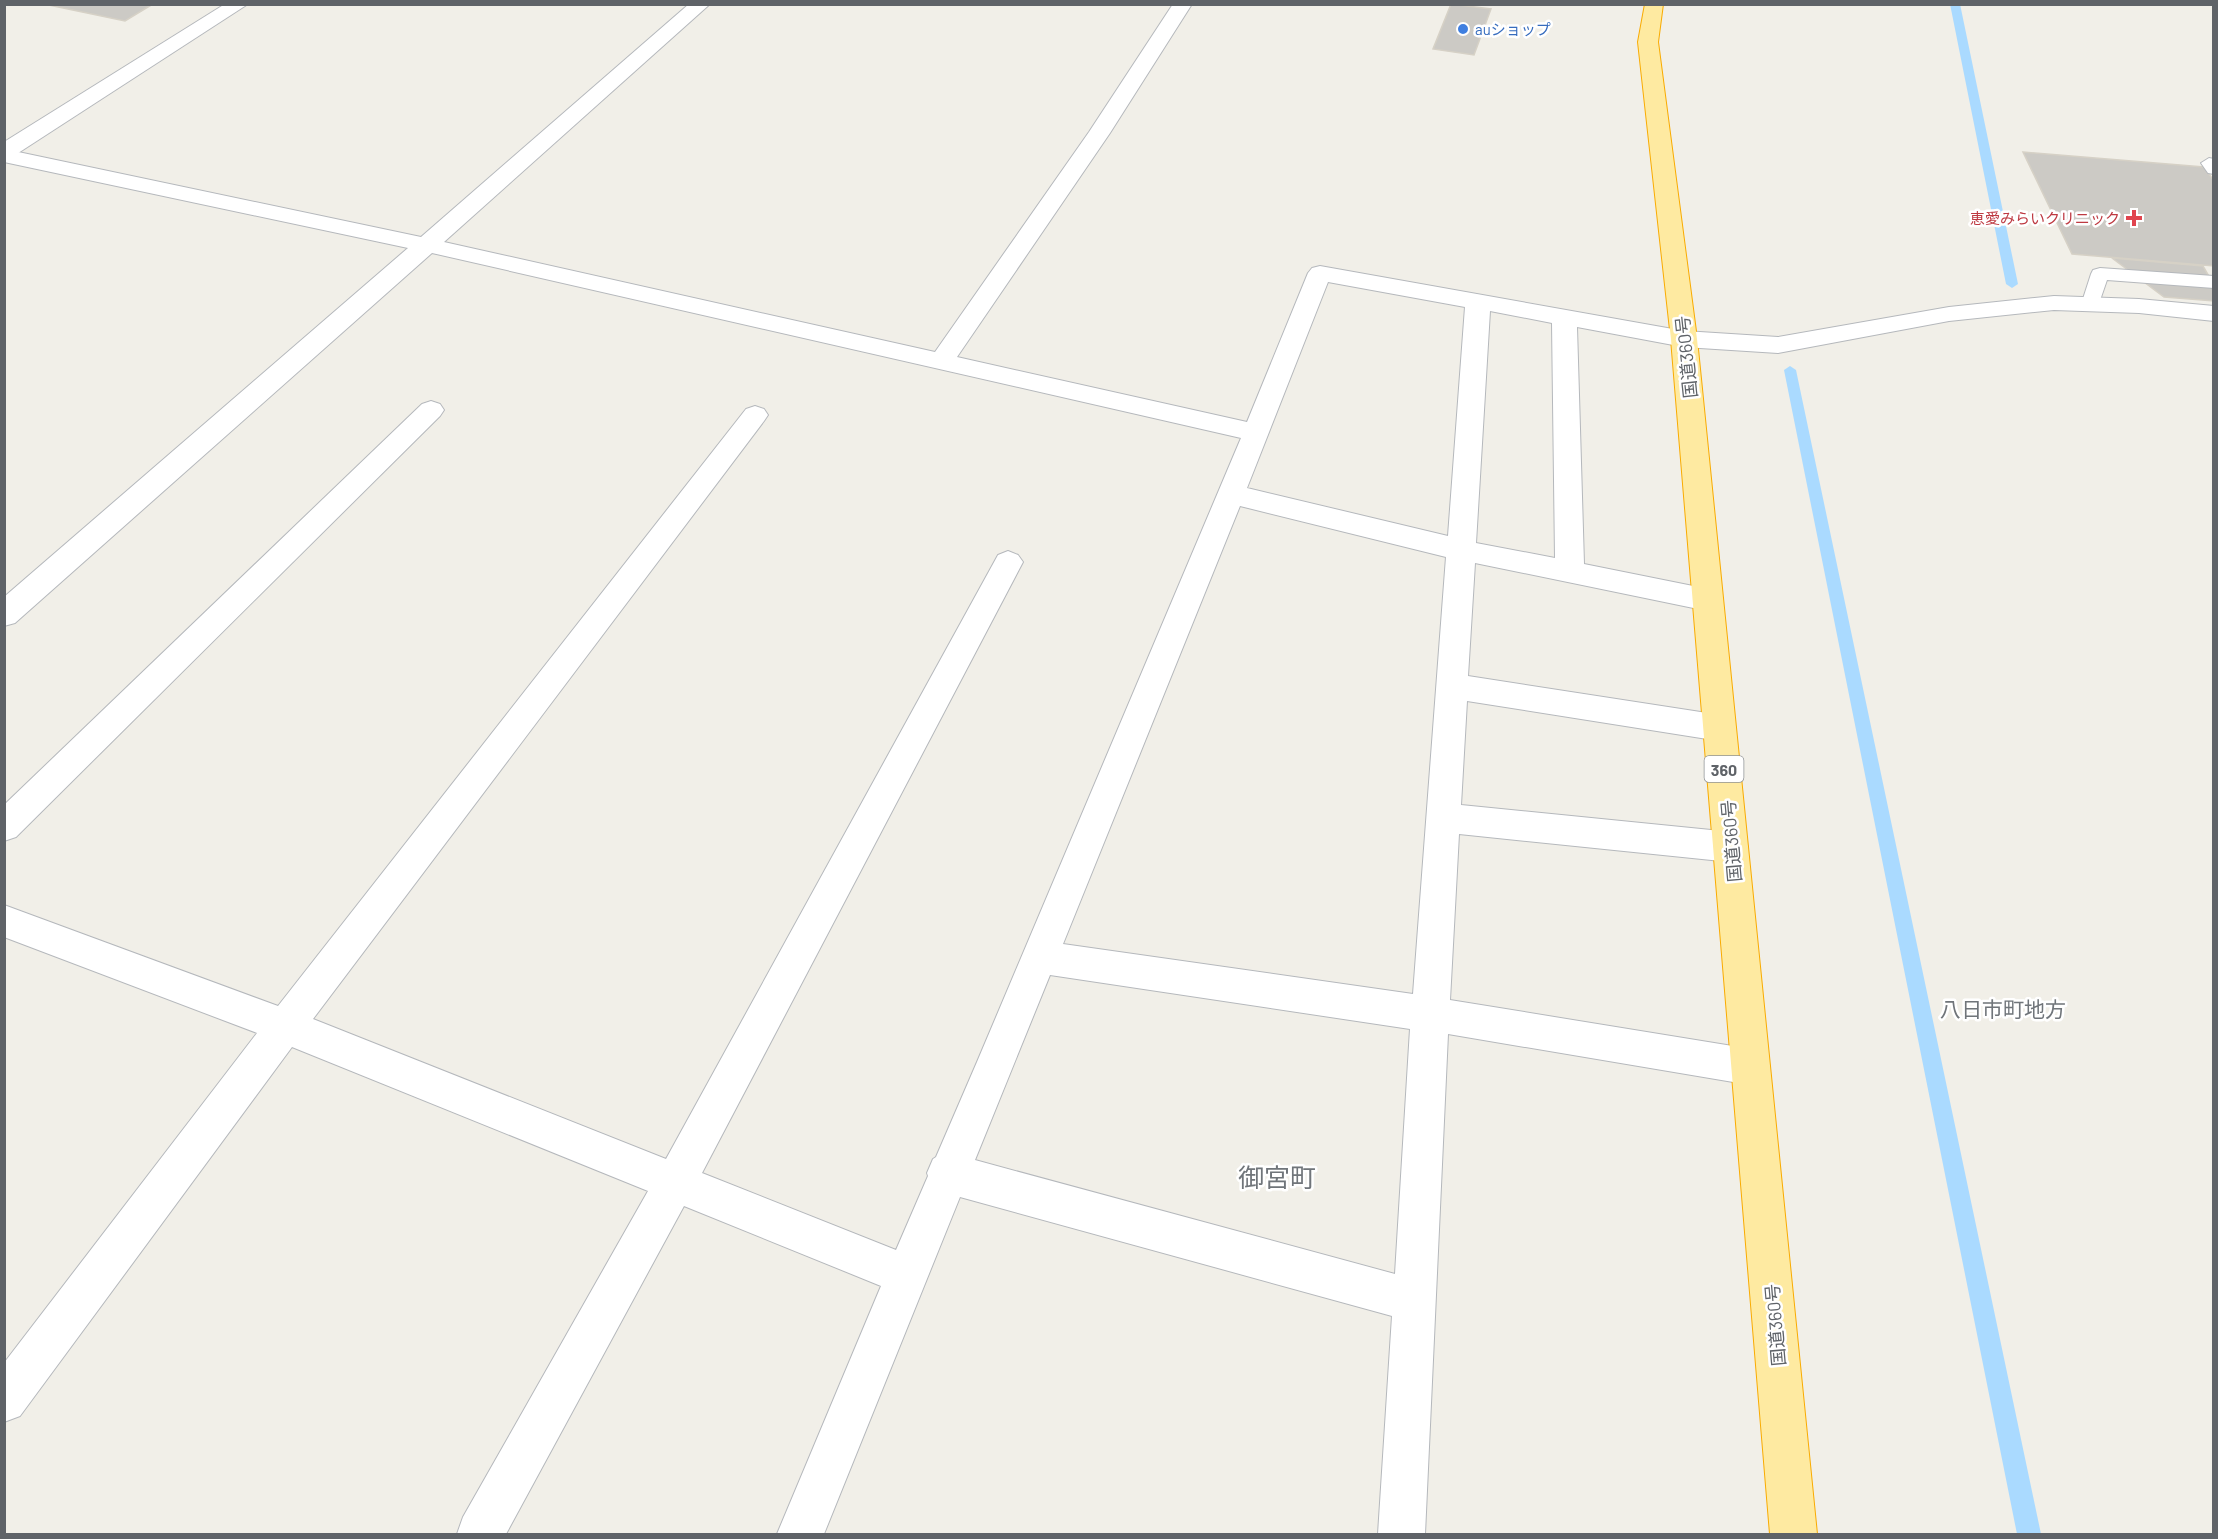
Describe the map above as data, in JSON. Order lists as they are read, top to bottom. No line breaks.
{"streets":{"highway":["国道360号","360"]},"districts":["八日市町地方","御宮町"],"places":{"other":["auショップ"],"health":["恵愛みらいクリニック"]}}
